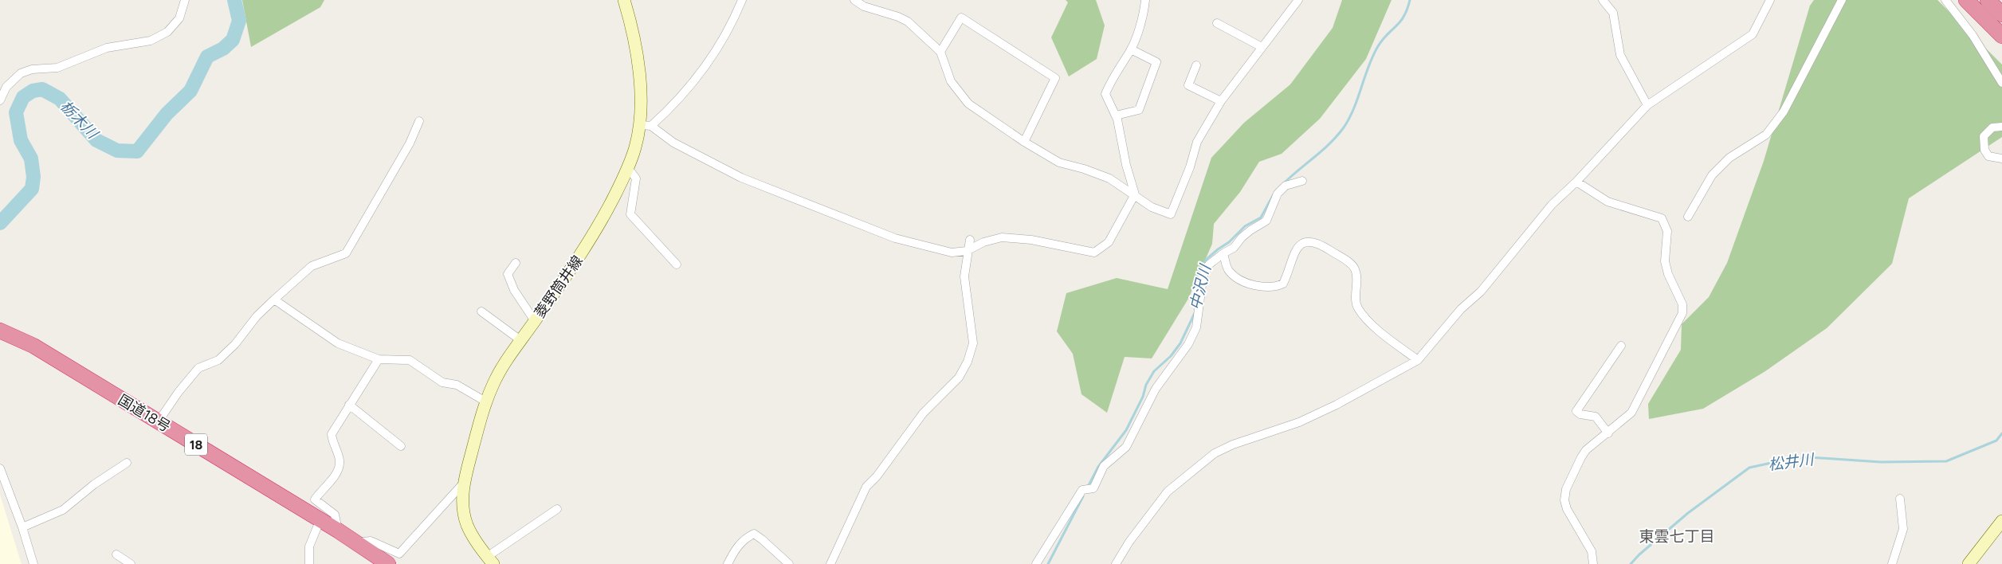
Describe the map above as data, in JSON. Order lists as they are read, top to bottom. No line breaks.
{"streets":{"highway":["国道18号","18"],"main road":["菱野筒井線"]},"districts":["東雲七丁目"],"water":["栃木川","中沢川","松井川"]}
